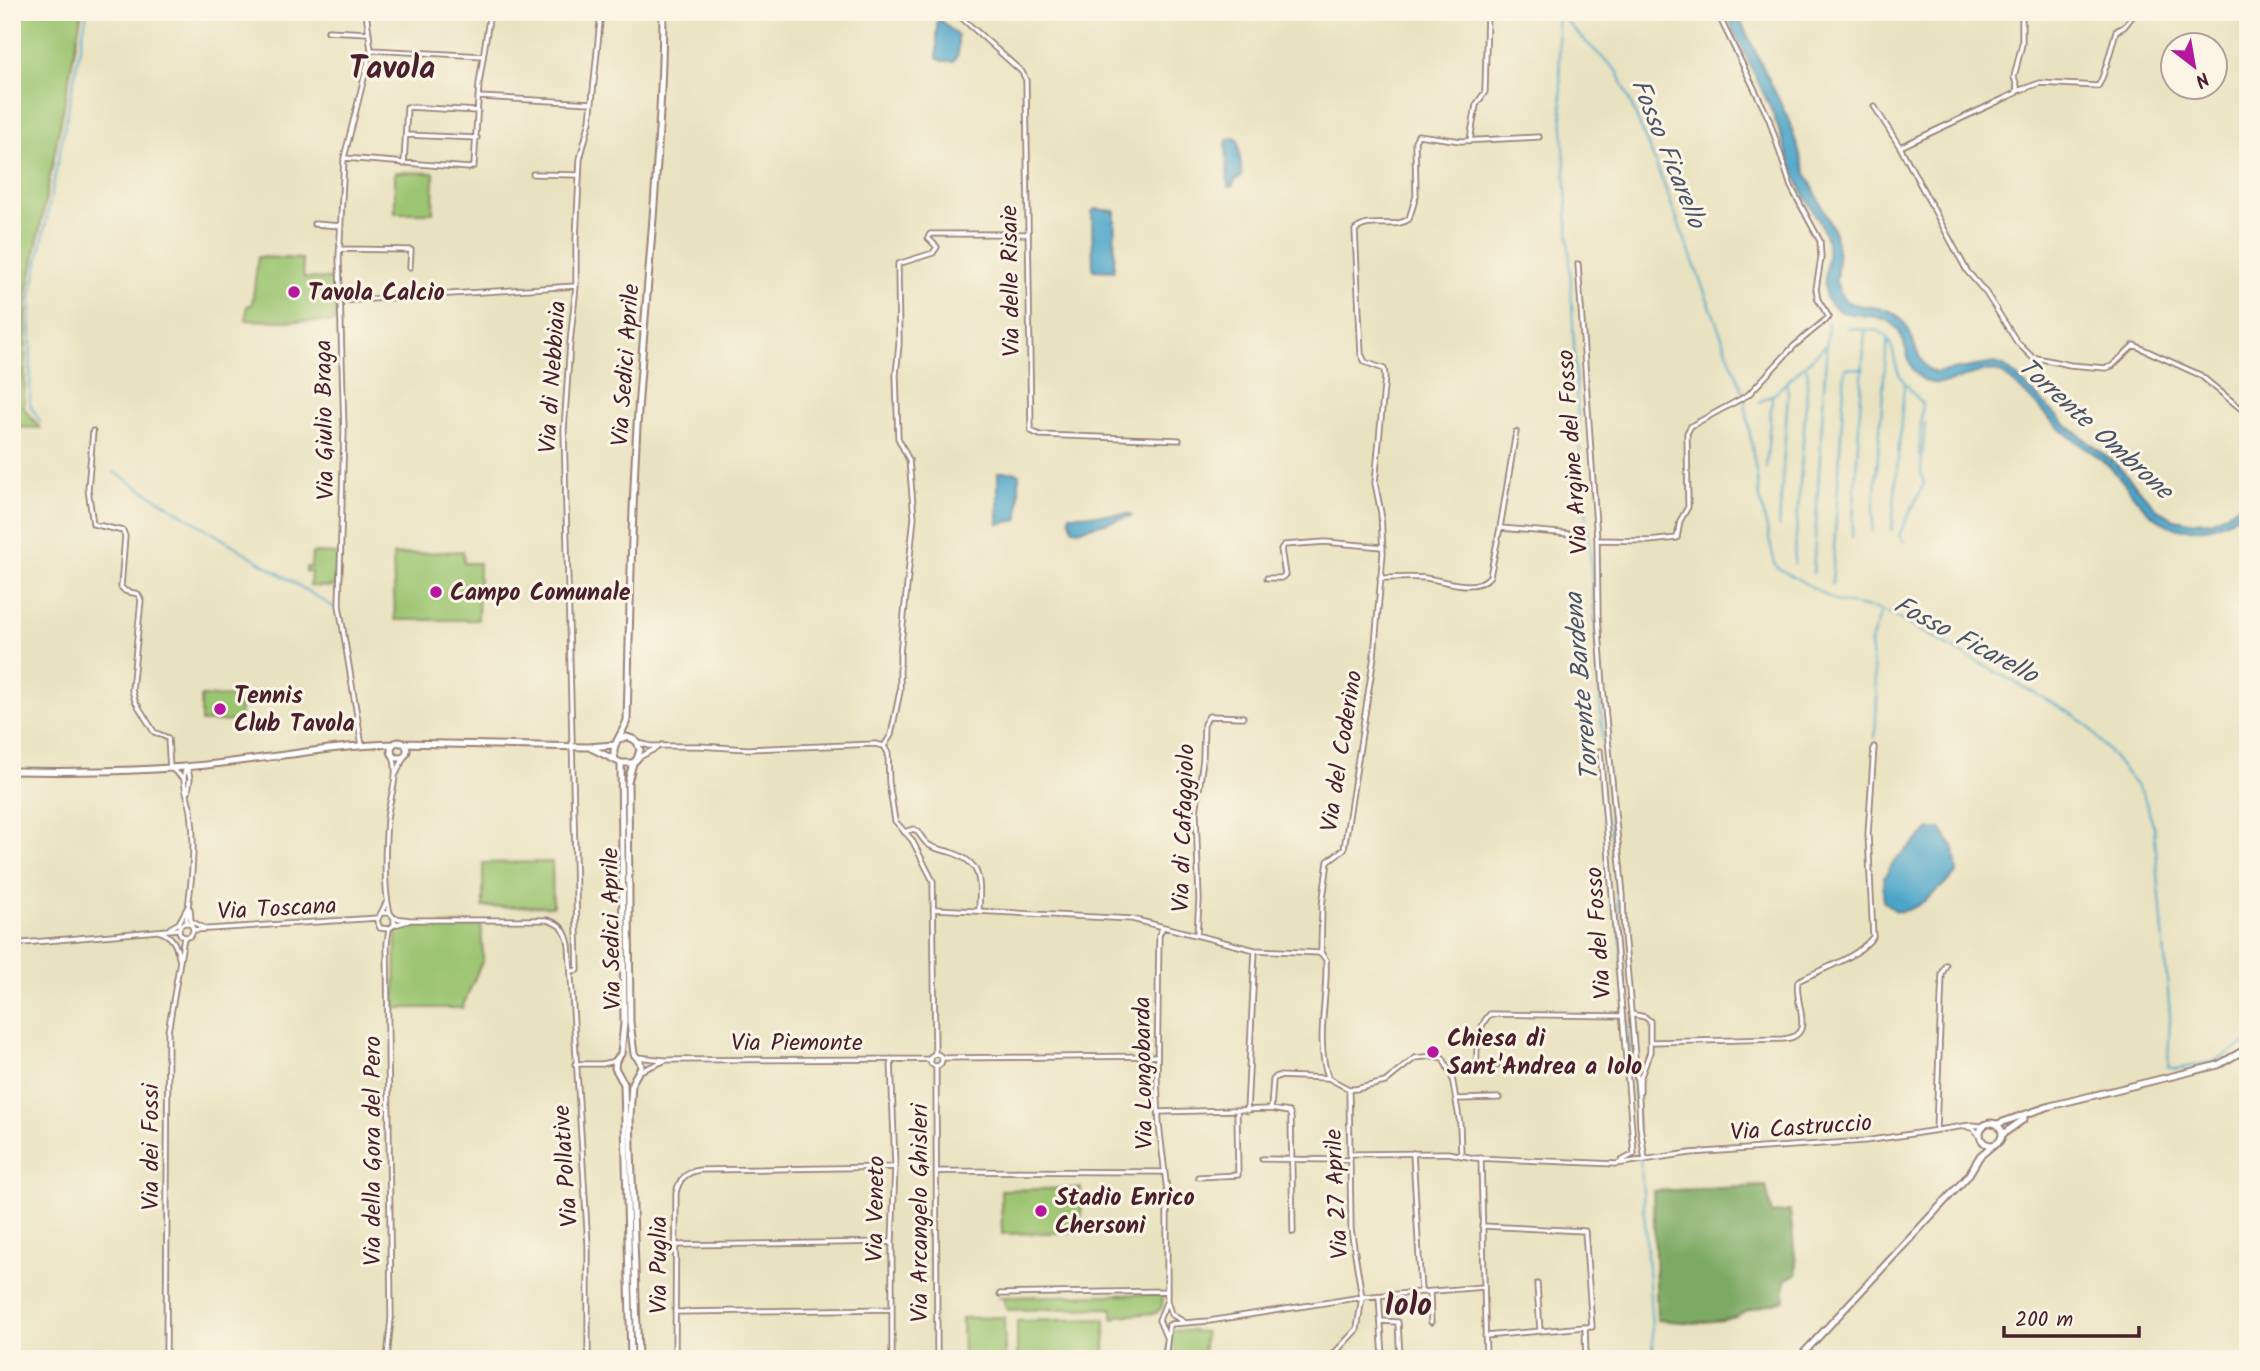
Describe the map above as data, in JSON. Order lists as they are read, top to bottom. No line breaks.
{"streets":{"main road":["Via Sedici Aprile"],"street":["Via delle Risaie","Via di Nebbiaia","Via Giulio Braga","Via Argine del Fosso","Via del Coderino","Via di Cafaggiolo","Via Toscana","Via del Fosso","Via Piemonte","Via Longobarda","Via Castruccio","Via dei Fossi","Via della Gora del Pero","Via Pollative","Via 27 Aprile","Via Veneto","Via Arcangelo Ghisleri","Via Puglia"]},"crossings":[["Via Sedici Aprile","Via Piemonte"],["Via di Nebbiaia","Via Pollative"],["Via Argine del Fosso","Via Castruccio"],["Via Toscana","Via dei Fossi"],["Via Toscana","Via della Gora del Pero"],["Via del Fosso","Via Castruccio"],["Via Piemonte","Via Veneto"],["Via Piemonte","Via Arcangelo Ghisleri"],["Via Castruccio","Via 27 Aprile"],["Via Veneto","Via Puglia"]],"districts":["Tavola","Iolo"],"water":["Fosso Ficarello","Torrente Ombrone","Torrente Bardena"],"places":["Tavola Calcio","Campo Comunale","Tennis Club Tavola","Chiesa di Sant'Andrea a Iolo","Stadio Enrico Chersoni"],"scale_bar":"200 m","north":"bottom right"}
